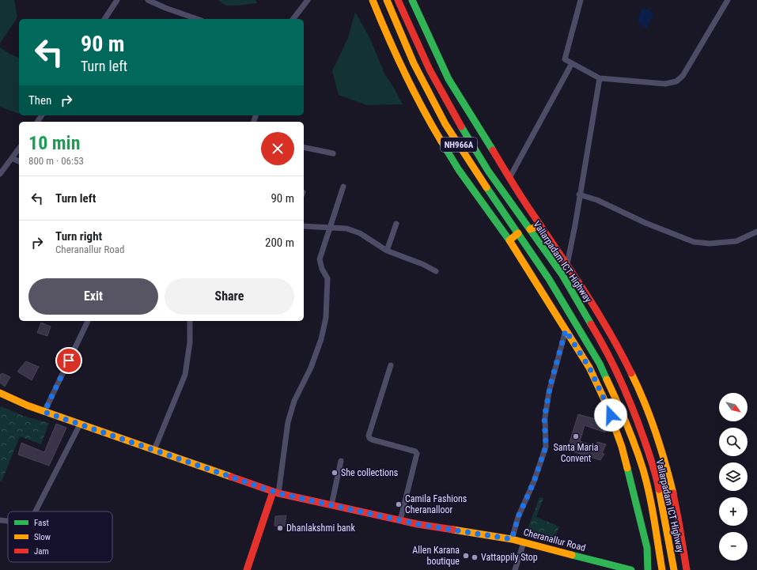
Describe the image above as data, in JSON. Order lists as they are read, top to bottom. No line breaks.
{"streets":{"main road":["NH966A","Vallarpadam ICT Highway","Cheranallur Road"]},"places":["Santa Maria Convent","She collections","Camila Fashions Cheranalloor","Dhanlakshmi bank","Allen Karana boutique","Vattappily Stop"],"legend":["Fast","Slow","Jam"],"north":"bottom right","page":{"turn":["90 m","Turn left"],"then":"Then","heading":["10 min","800 m · 06:53"],"list":[{"name":"Turn left","value":"90 m"},{"name":"Turn right","note":"Cheranallur Road","value":"200 m"}],"buttons":["Exit","Share"],"map_buttons":["+","−"]}}
